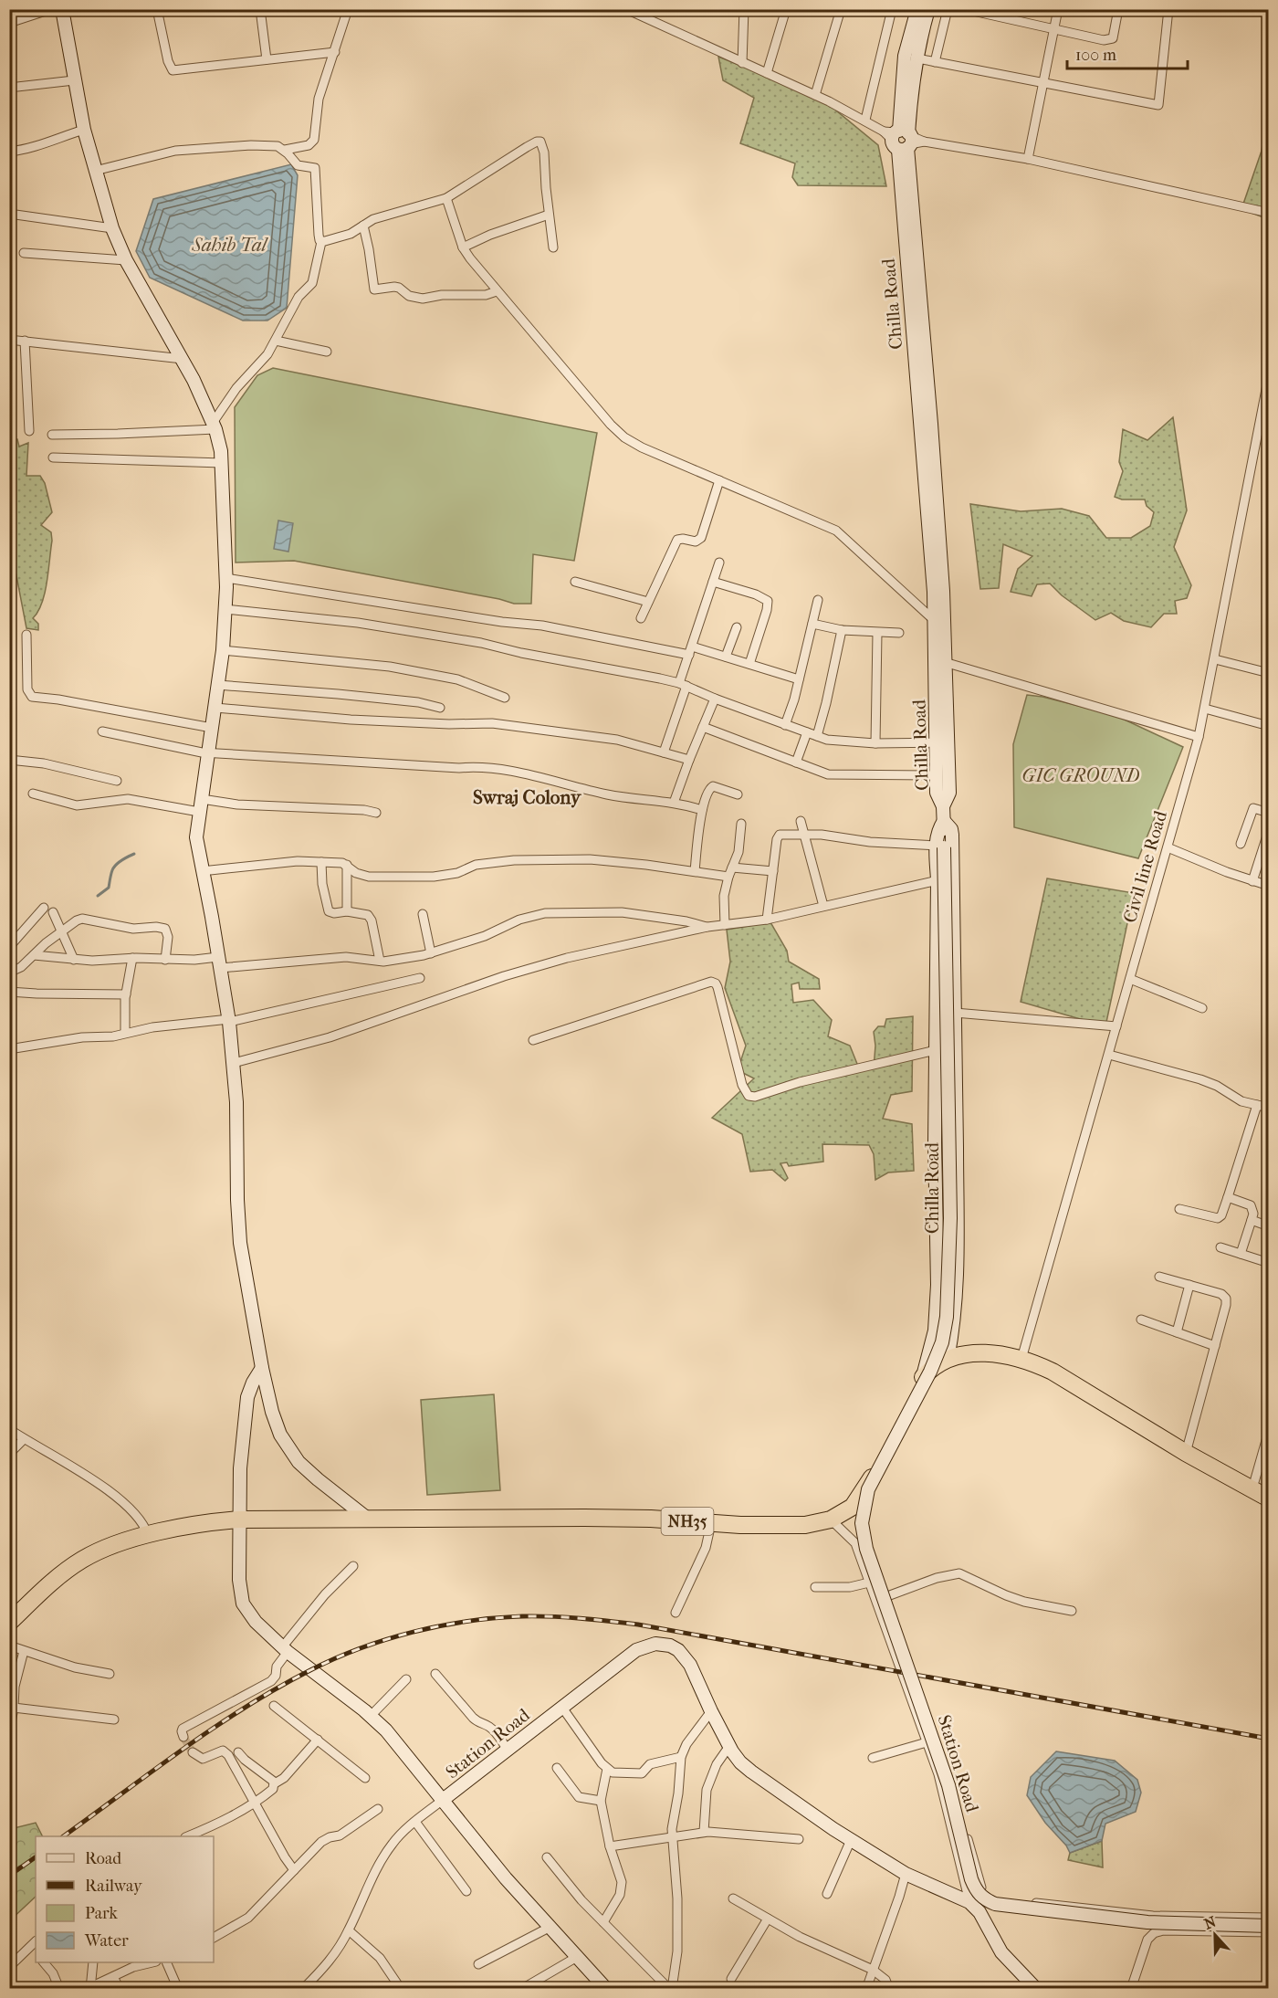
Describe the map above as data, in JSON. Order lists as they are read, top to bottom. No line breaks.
{"streets":{"highway":["NH35"],"main road":["Chilla Road","Station Road"],"street":["Civil line Road"]},"crossings":[["Chilla Road","NH35"],["Chilla Road","Station Road"],["Civil line Road","NH35"],["NH35","Station Road"]],"districts":["Swraj Colony"],"water":["Sahib Tal"],"parks":["GIC GROUND"],"legend":["Road","Railway","Park","Water"],"scale_bar":"100 m","north":"top"}
